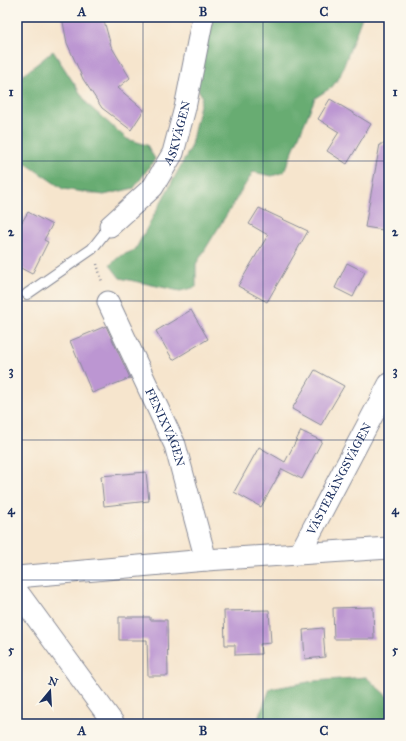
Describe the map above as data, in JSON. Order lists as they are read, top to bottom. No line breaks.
{"streets":{"street":["ASKVÄGEN","FENIXVÄGEN","VÄSTERÄNGSVÄGEN"]},"north":"top","grid":{"columns":["A","B","C"],"rows":["1","2","3","4","5"]}}
